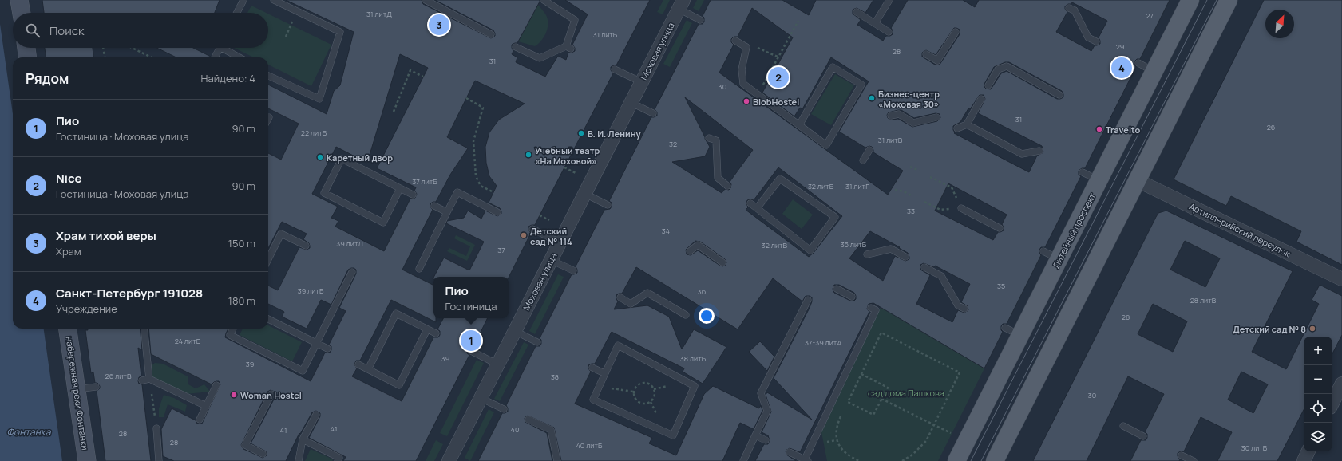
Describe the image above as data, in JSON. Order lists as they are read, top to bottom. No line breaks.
{"streets":{"main road":["Литейный проспект","набережная реки Фонтанки"],"street":["Моховая улица","Артиллерийский переулок"]},"water":["Фонтанка"],"parks":["сад дома Пашкова"],"places":["Бизнес-центр «Моховая 30»","BlobHostel","Travelto","В. И. Ленину","Учебный театр «На Моховой»","Каретный двор","Детский сад № 114","Детский сад № 8","Woman Hostel"],"house_numbers":["31 литД","27","31 литБ","29","28","31","30","31","26","22 литБ","31 литВ","32","37 литБ","32 литБ","31 литГ","33","34","39 литЛ","35 литБ","32 литВ","37","35","39 литБ","36","28 литВ","28","24 литБ","37-39 литА","39","38 литБ","39","26 литВ","38","30","41","40","41","28","28","40 литБ","30 литБ"],"north":"top right","page":{"pins":["3","4","2","1"],"search":"Поиск","heading":["Рядом","Найдено: 4"],"list":[{"mark":"1","name":"Пио","note":"Гостиница · Моховая улица","value":"90 m"},{"mark":"2","name":"Nice","note":"Гостиница · Моховая улица","value":"90 m"},{"mark":"3","name":"Храм тихой веры","note":"Храм","value":"150 m"},{"mark":"4","name":"Санкт-Петербург 191028","note":"Учреждение","value":"180 m"}],"popup":["Пио","Гостиница"],"map_buttons":["+","−"]}}
